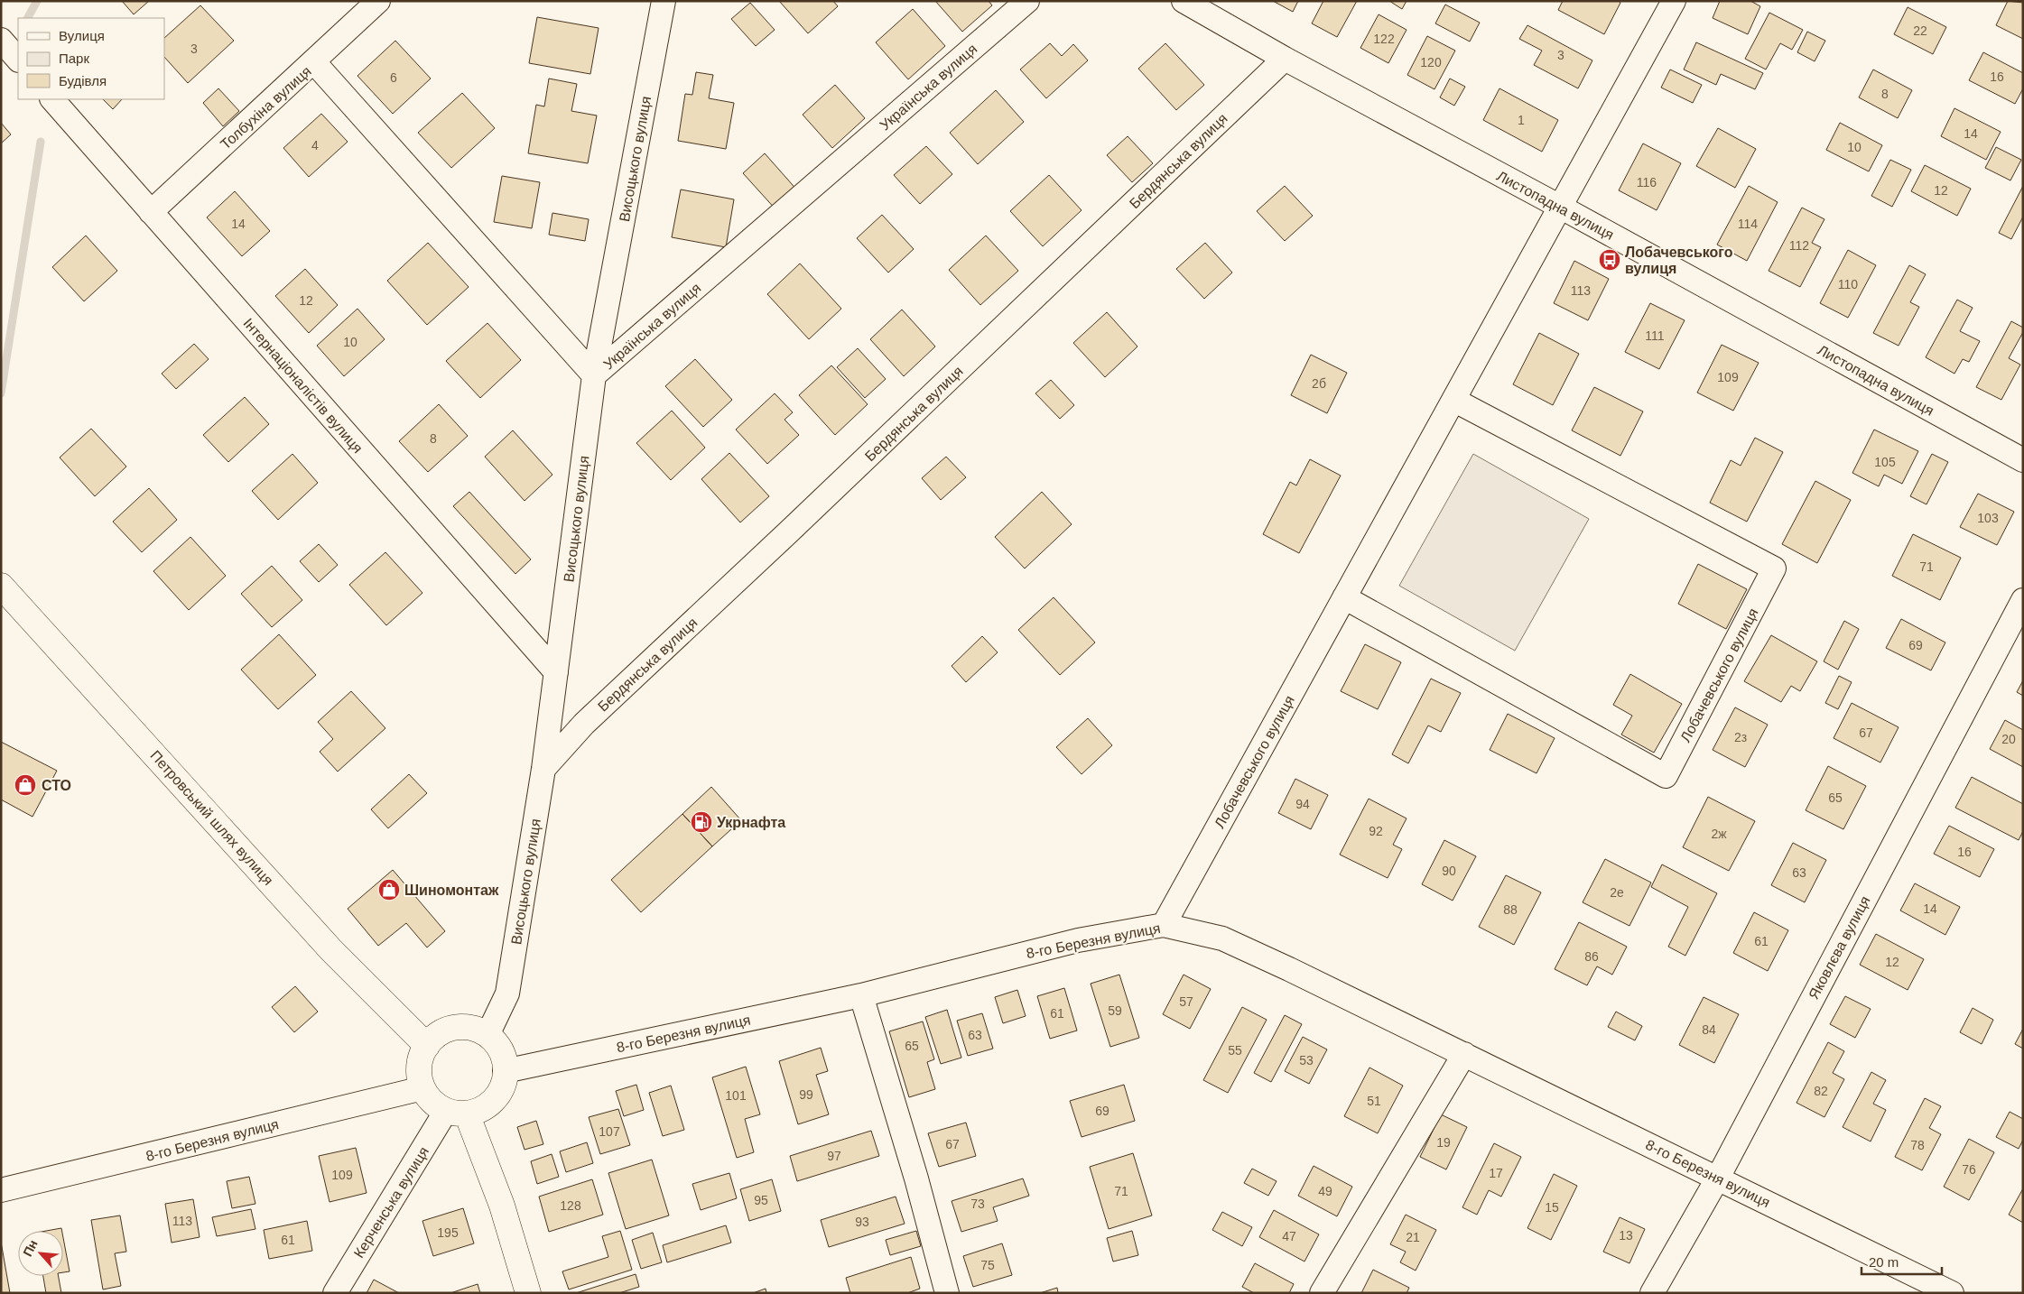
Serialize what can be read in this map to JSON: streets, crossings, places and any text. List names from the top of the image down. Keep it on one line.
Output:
{"streets":{"street":["Українська вулиця","Толбухіна вулиця","Висоцького вулиця","Бердянська вулиця","Листопадна вулиця","Інтернаціоналістів вулиця","Лобачевського вулиця","Петровський шлях вулиця","8-го Березня вулиця","Яковлєва вулиця","Керченська вулиця"]},"crossings":[["Українська вулиця","Толбухіна вулиця"],["Українська вулиця","Висоцького вулиця"],["Толбухіна вулиця","Інтернаціоналістів вулиця"],["Висоцького вулиця","Бердянська вулиця"],["Висоцького вулиця","Інтернаціоналістів вулиця"],["Висоцького вулиця","Петровський шлях вулиця"],["Висоцького вулиця","8-го Березня вулиця"],["Висоцького вулиця","Керченська вулиця"],["Бердянська вулиця","Листопадна вулиця"],["Листопадна вулиця","Лобачевського вулиця"],["Лобачевського вулиця","8-го Березня вулиця"],["Петровський шлях вулиця","8-го Березня вулиця"],["Петровський шлях вулиця","Керченська вулиця"],["8-го Березня вулиця","Яковлєва вулиця"],["8-го Березня вулиця","Керченська вулиця"]],"places":{"bus stop":["Лобачевського вулиця"],"shop":["СТО","Шиномонтаж"],"fuel station":["Укрнафта"]},"house_numbers":["22","122","3","3","120","16","6","8","1","14","4","10","116","12","14","114","112","110","113","12","111","10","109","2б","8","105","103","71","69","67","2з","20","65","94","92","2ж","16","90","63","2е","14","88","61","86","12","57","59","61","84","63","65","55","53","82","99","101","51","69","107","19","67","78","97","76","17","109","71","49","95","73","128","15","113","93","195","13","47","21","61","75"],"legend":["Вулиця","Парк","Будівля"],"scale_bar":"20 m","north":"top left"}
